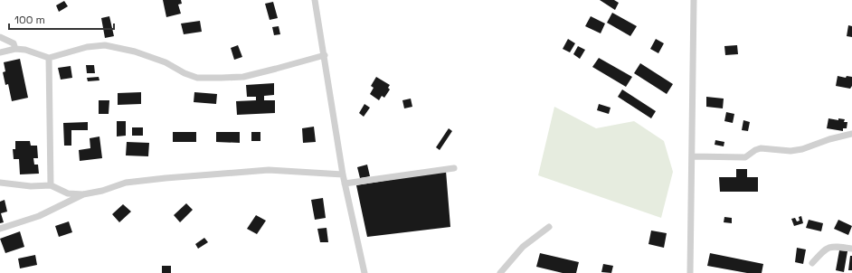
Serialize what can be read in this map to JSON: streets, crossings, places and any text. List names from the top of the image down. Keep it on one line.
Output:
{"scale_bar":"100 m"}
